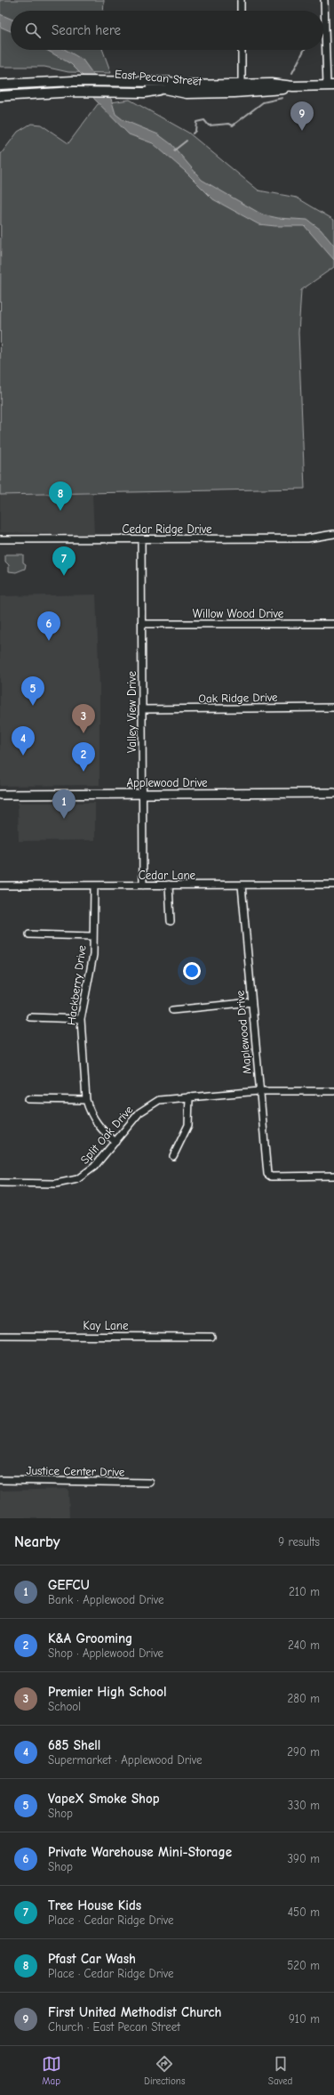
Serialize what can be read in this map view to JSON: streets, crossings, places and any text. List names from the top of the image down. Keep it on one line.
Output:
{"streets":{"main road":["East Pecan Street"],"street":["Cedar Ridge Drive","Willow Wood Drive","Oak Ridge Drive","Valley View Drive","Applewood Drive","Cedar Lane","Hackberry Drive","Maplewood Drive","Split Oak Drive","Kay Lane","Justice Center Drive"]},"crossings":[["Cedar Ridge Drive","Valley View Drive"],["Willow Wood Drive","Valley View Drive"],["Oak Ridge Drive","Valley View Drive"],["Valley View Drive","Applewood Drive"],["Valley View Drive","Cedar Lane"],["Cedar Lane","Hackberry Drive"],["Cedar Lane","Maplewood Drive"],["Hackberry Drive","Split Oak Drive"],["Maplewood Drive","Split Oak Drive"]],"page":{"search":"Search here","pins":["9","8","7","6","5","3","4","2","1"],"heading":["Nearby","9 results"],"list":[{"mark":"1","name":"GEFCU","note":"Bank · Applewood Drive","value":"210 m"},{"mark":"2","name":"K&A Grooming","note":"Shop · Applewood Drive","value":"240 m"},{"mark":"3","name":"Premier High School","note":"School","value":"280 m"},{"mark":"4","name":"685 Shell","note":"Supermarket · Applewood Drive","value":"290 m"},{"mark":"5","name":"VapeX Smoke Shop","note":"Shop","value":"330 m"},{"mark":"6","name":"Private Warehouse Mini-Storage","note":"Shop","value":"390 m"},{"mark":"7","name":"Tree House Kids","note":"Place · Cedar Ridge Drive","value":"450 m"},{"mark":"8","name":"Pfast Car Wash","note":"Place · Cedar Ridge Drive","value":"520 m"},{"mark":"9","name":"First United Methodist Church","note":"Church · East Pecan Street","value":"910 m"}],"nav":["Map","Directions","Saved"]}}
